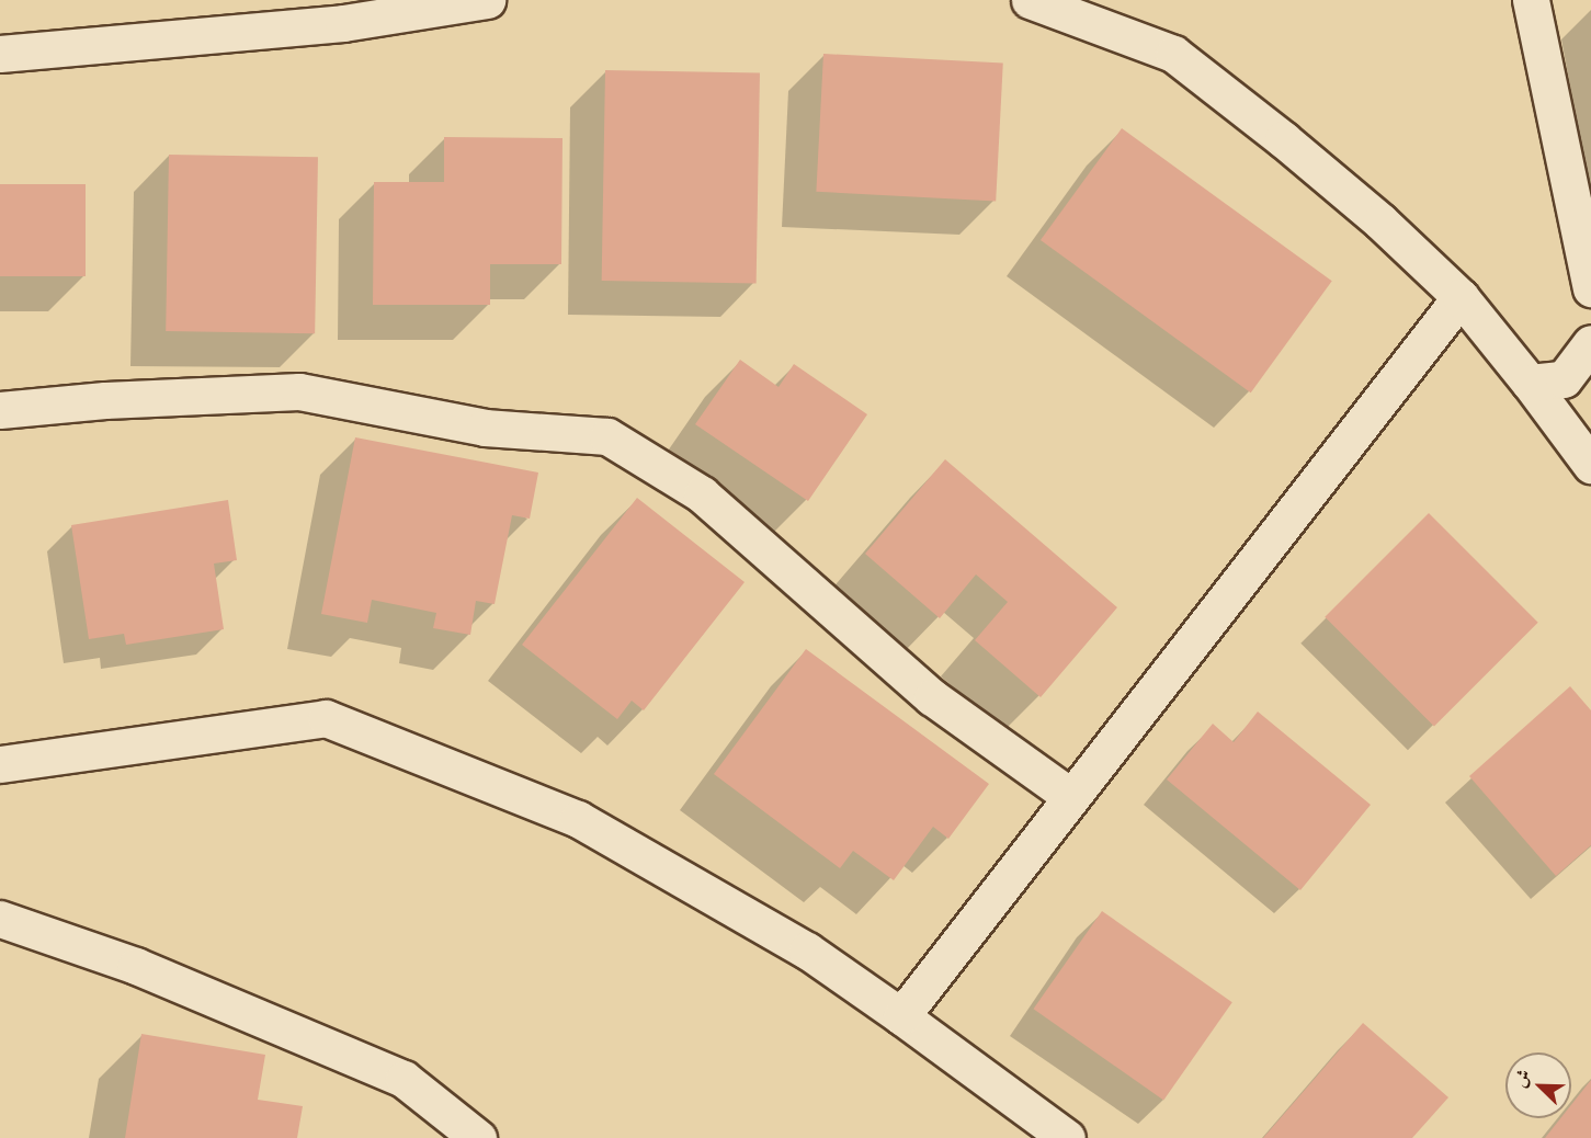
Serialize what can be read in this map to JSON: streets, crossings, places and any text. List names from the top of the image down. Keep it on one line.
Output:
{"north":"top left"}
